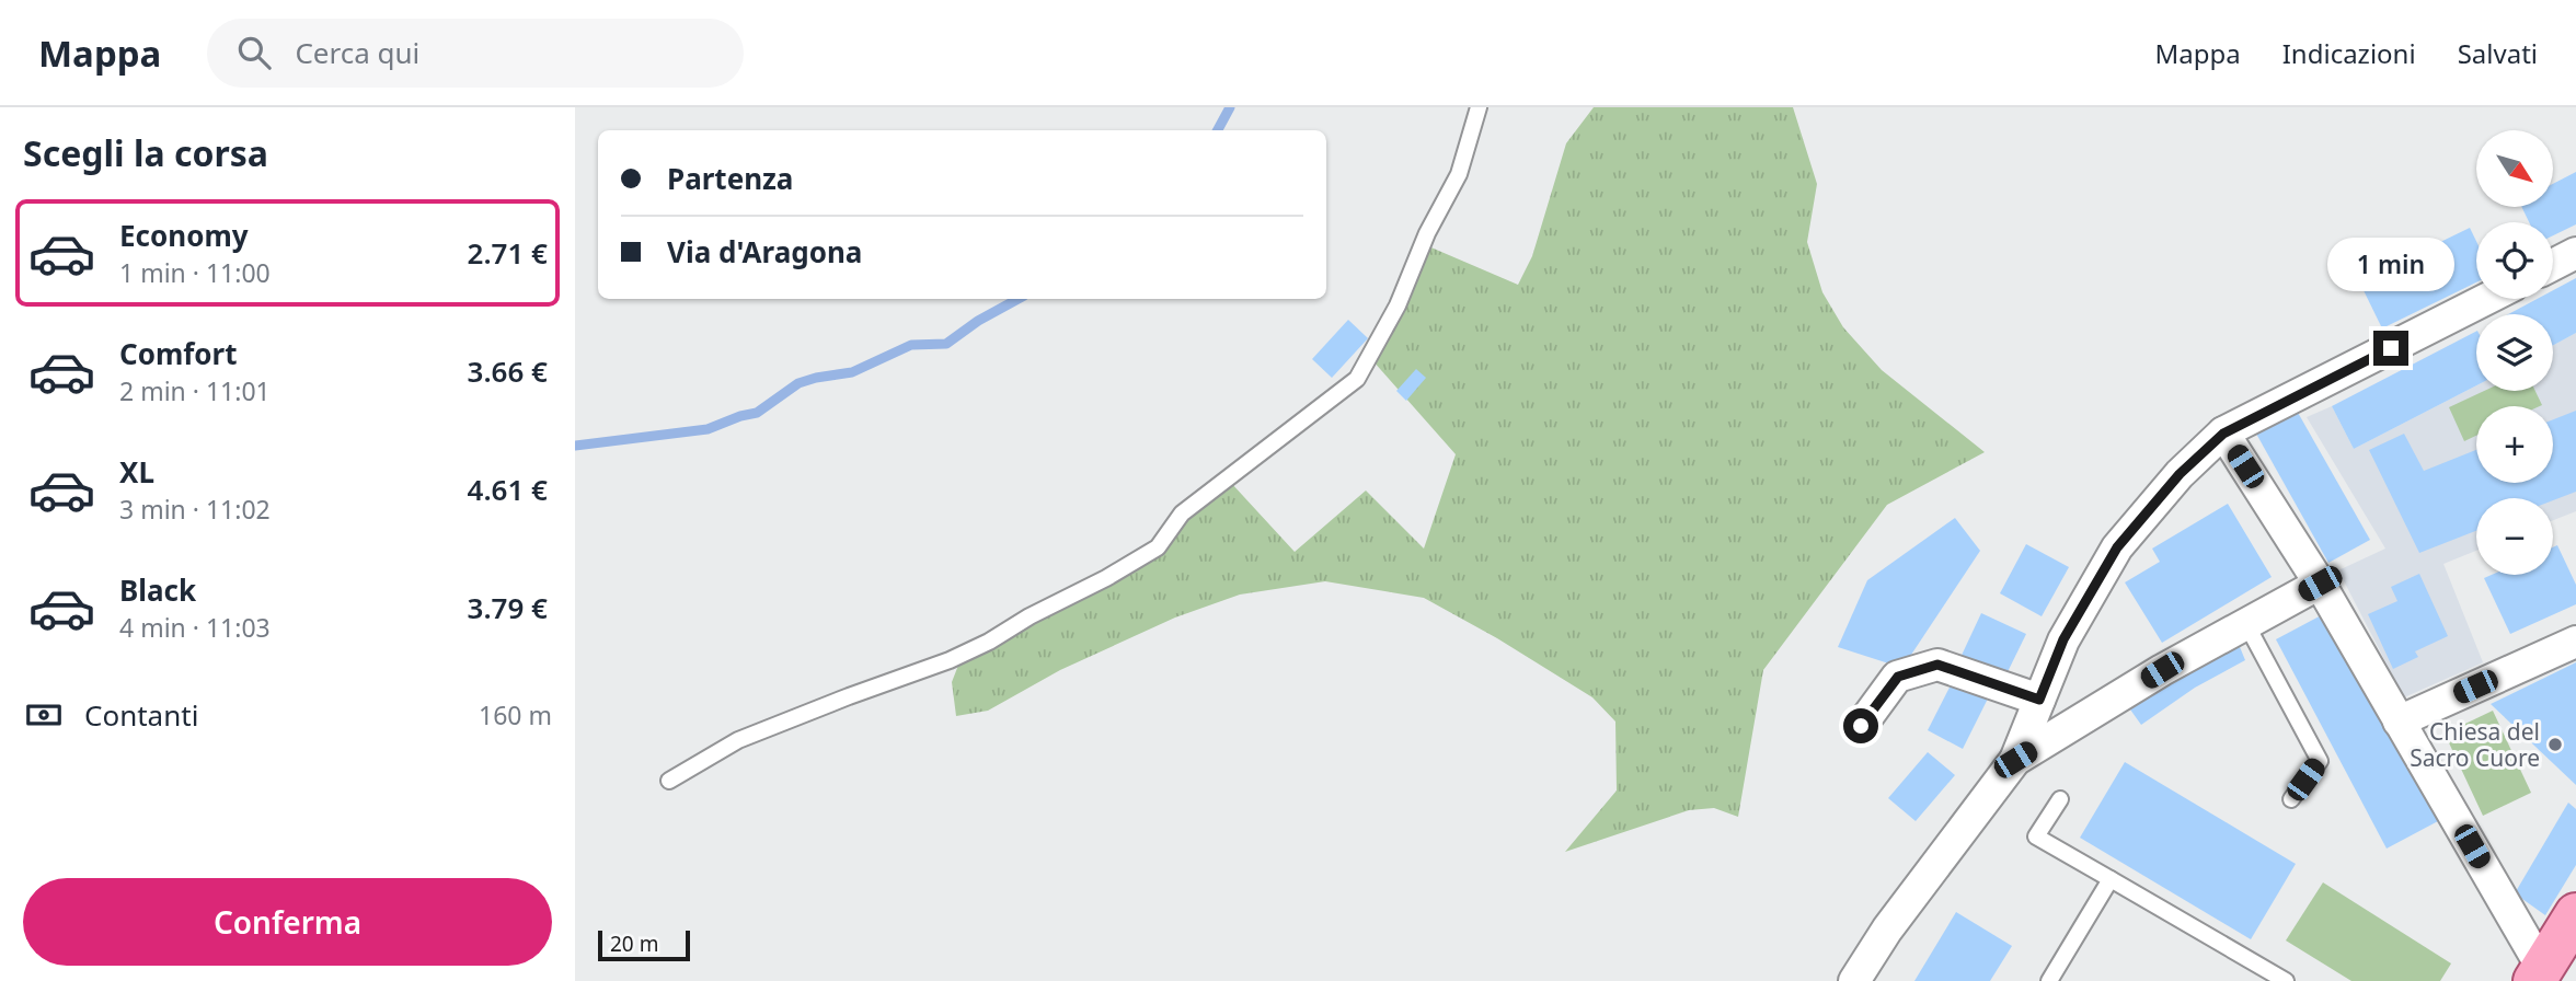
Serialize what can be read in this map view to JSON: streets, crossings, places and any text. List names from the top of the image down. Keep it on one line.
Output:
{"places":["Chiesa del Sacro Cuore"],"scale_bar":"20 m","north":"bottom right","page":{"header":"Mappa","search":"Cerca qui","nav":["Mappa","Indicazioni","Salvati"],"heading":"Scegli la corsa","map_buttons":["+","−"],"banner":["Partenza","Via d'Aragona"],"list":[{"name":"Economy","note":"1 min · 11:00","value":"2.71 €"},{"name":"Comfort","note":"2 min · 11:01","value":"3.66 €"},{"name":"XL","note":"3 min · 11:02","value":"4.61 €"},{"name":"Black","note":"4 min · 11:03","value":"3.79 €"}],"bubble":"1 min","pay":["Contanti","160 m"],"buttons":"Conferma","scale":"20 m"}}
